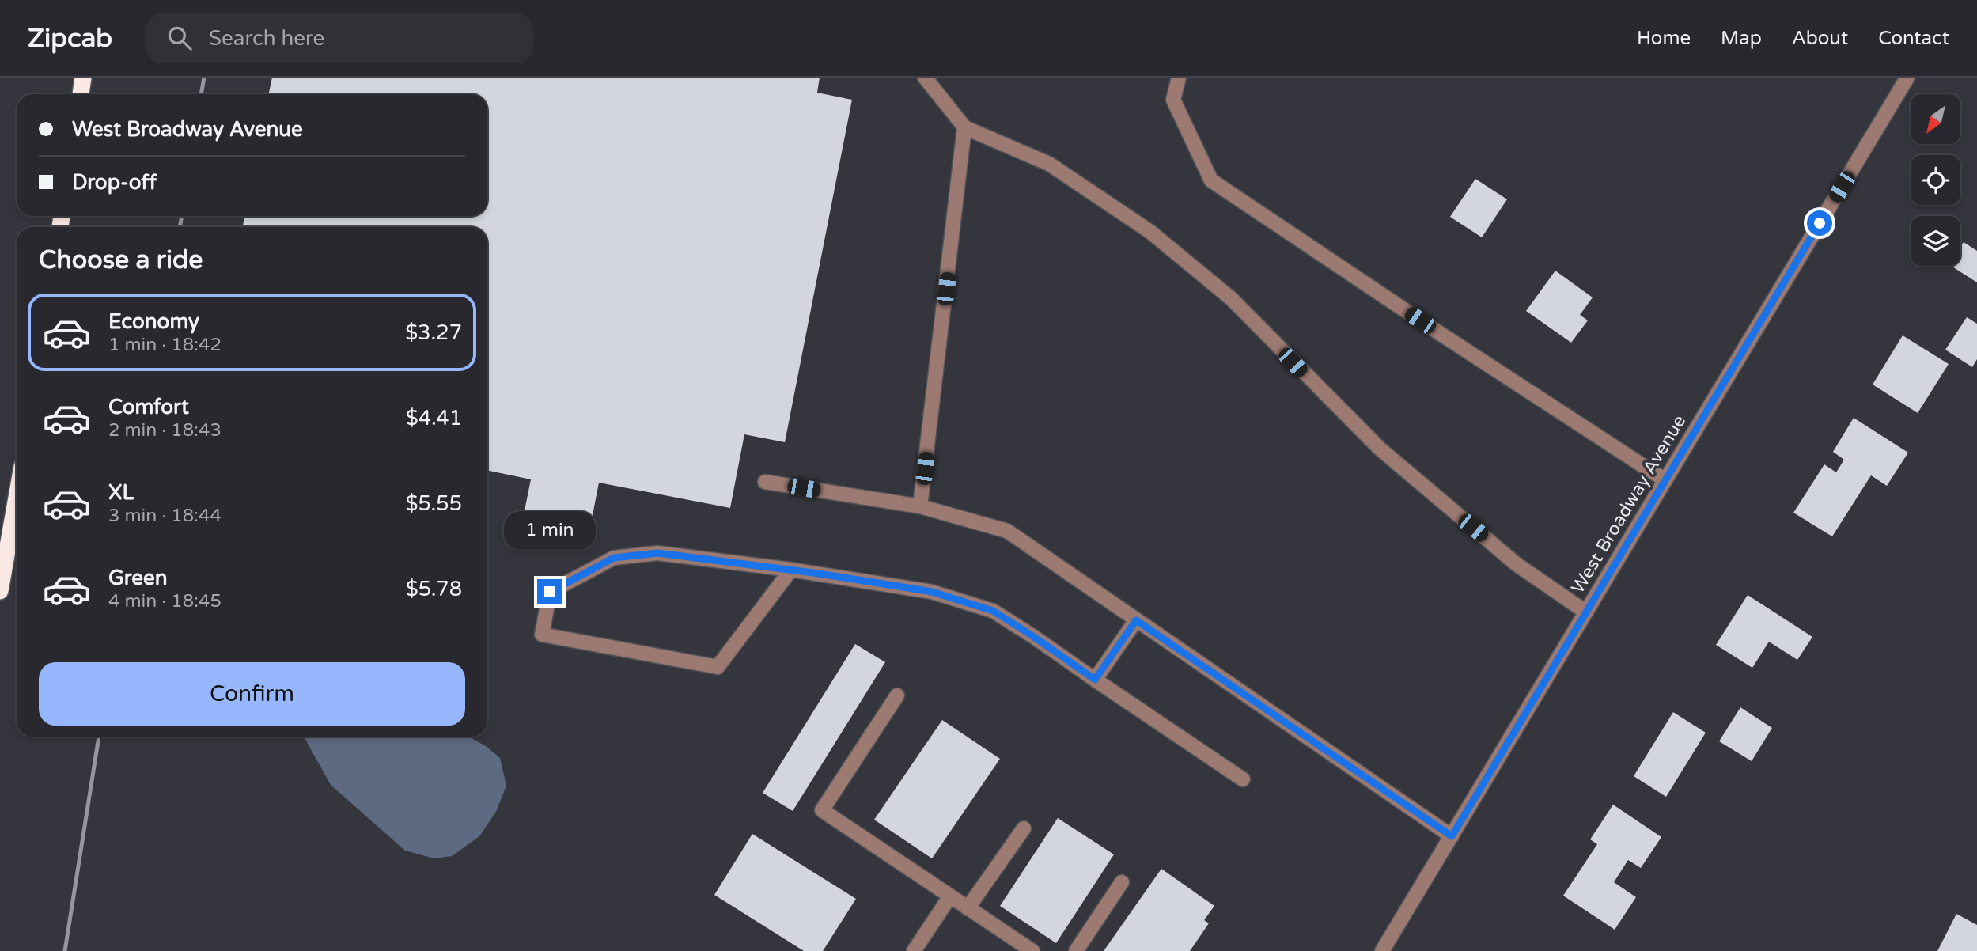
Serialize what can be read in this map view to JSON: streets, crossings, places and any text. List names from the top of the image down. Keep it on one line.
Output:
{"streets":{"street":["West Broadway Avenue"]},"north":"bottom left","page":{"header":"Zipcab","search":"Search here","nav":["Home","Map","About","Contact"],"banner":["West Broadway Avenue","Drop-off"],"heading":"Choose a ride","list":[{"name":"Economy","note":"1 min · 18:42","value":"$3.27"},{"name":"Comfort","note":"2 min · 18:43","value":"$4.41"},{"name":"XL","note":"3 min · 18:44","value":"$5.55"},{"name":"Green","note":"4 min · 18:45","value":"$5.78"}],"bubble":"1 min","buttons":"Confirm"}}
